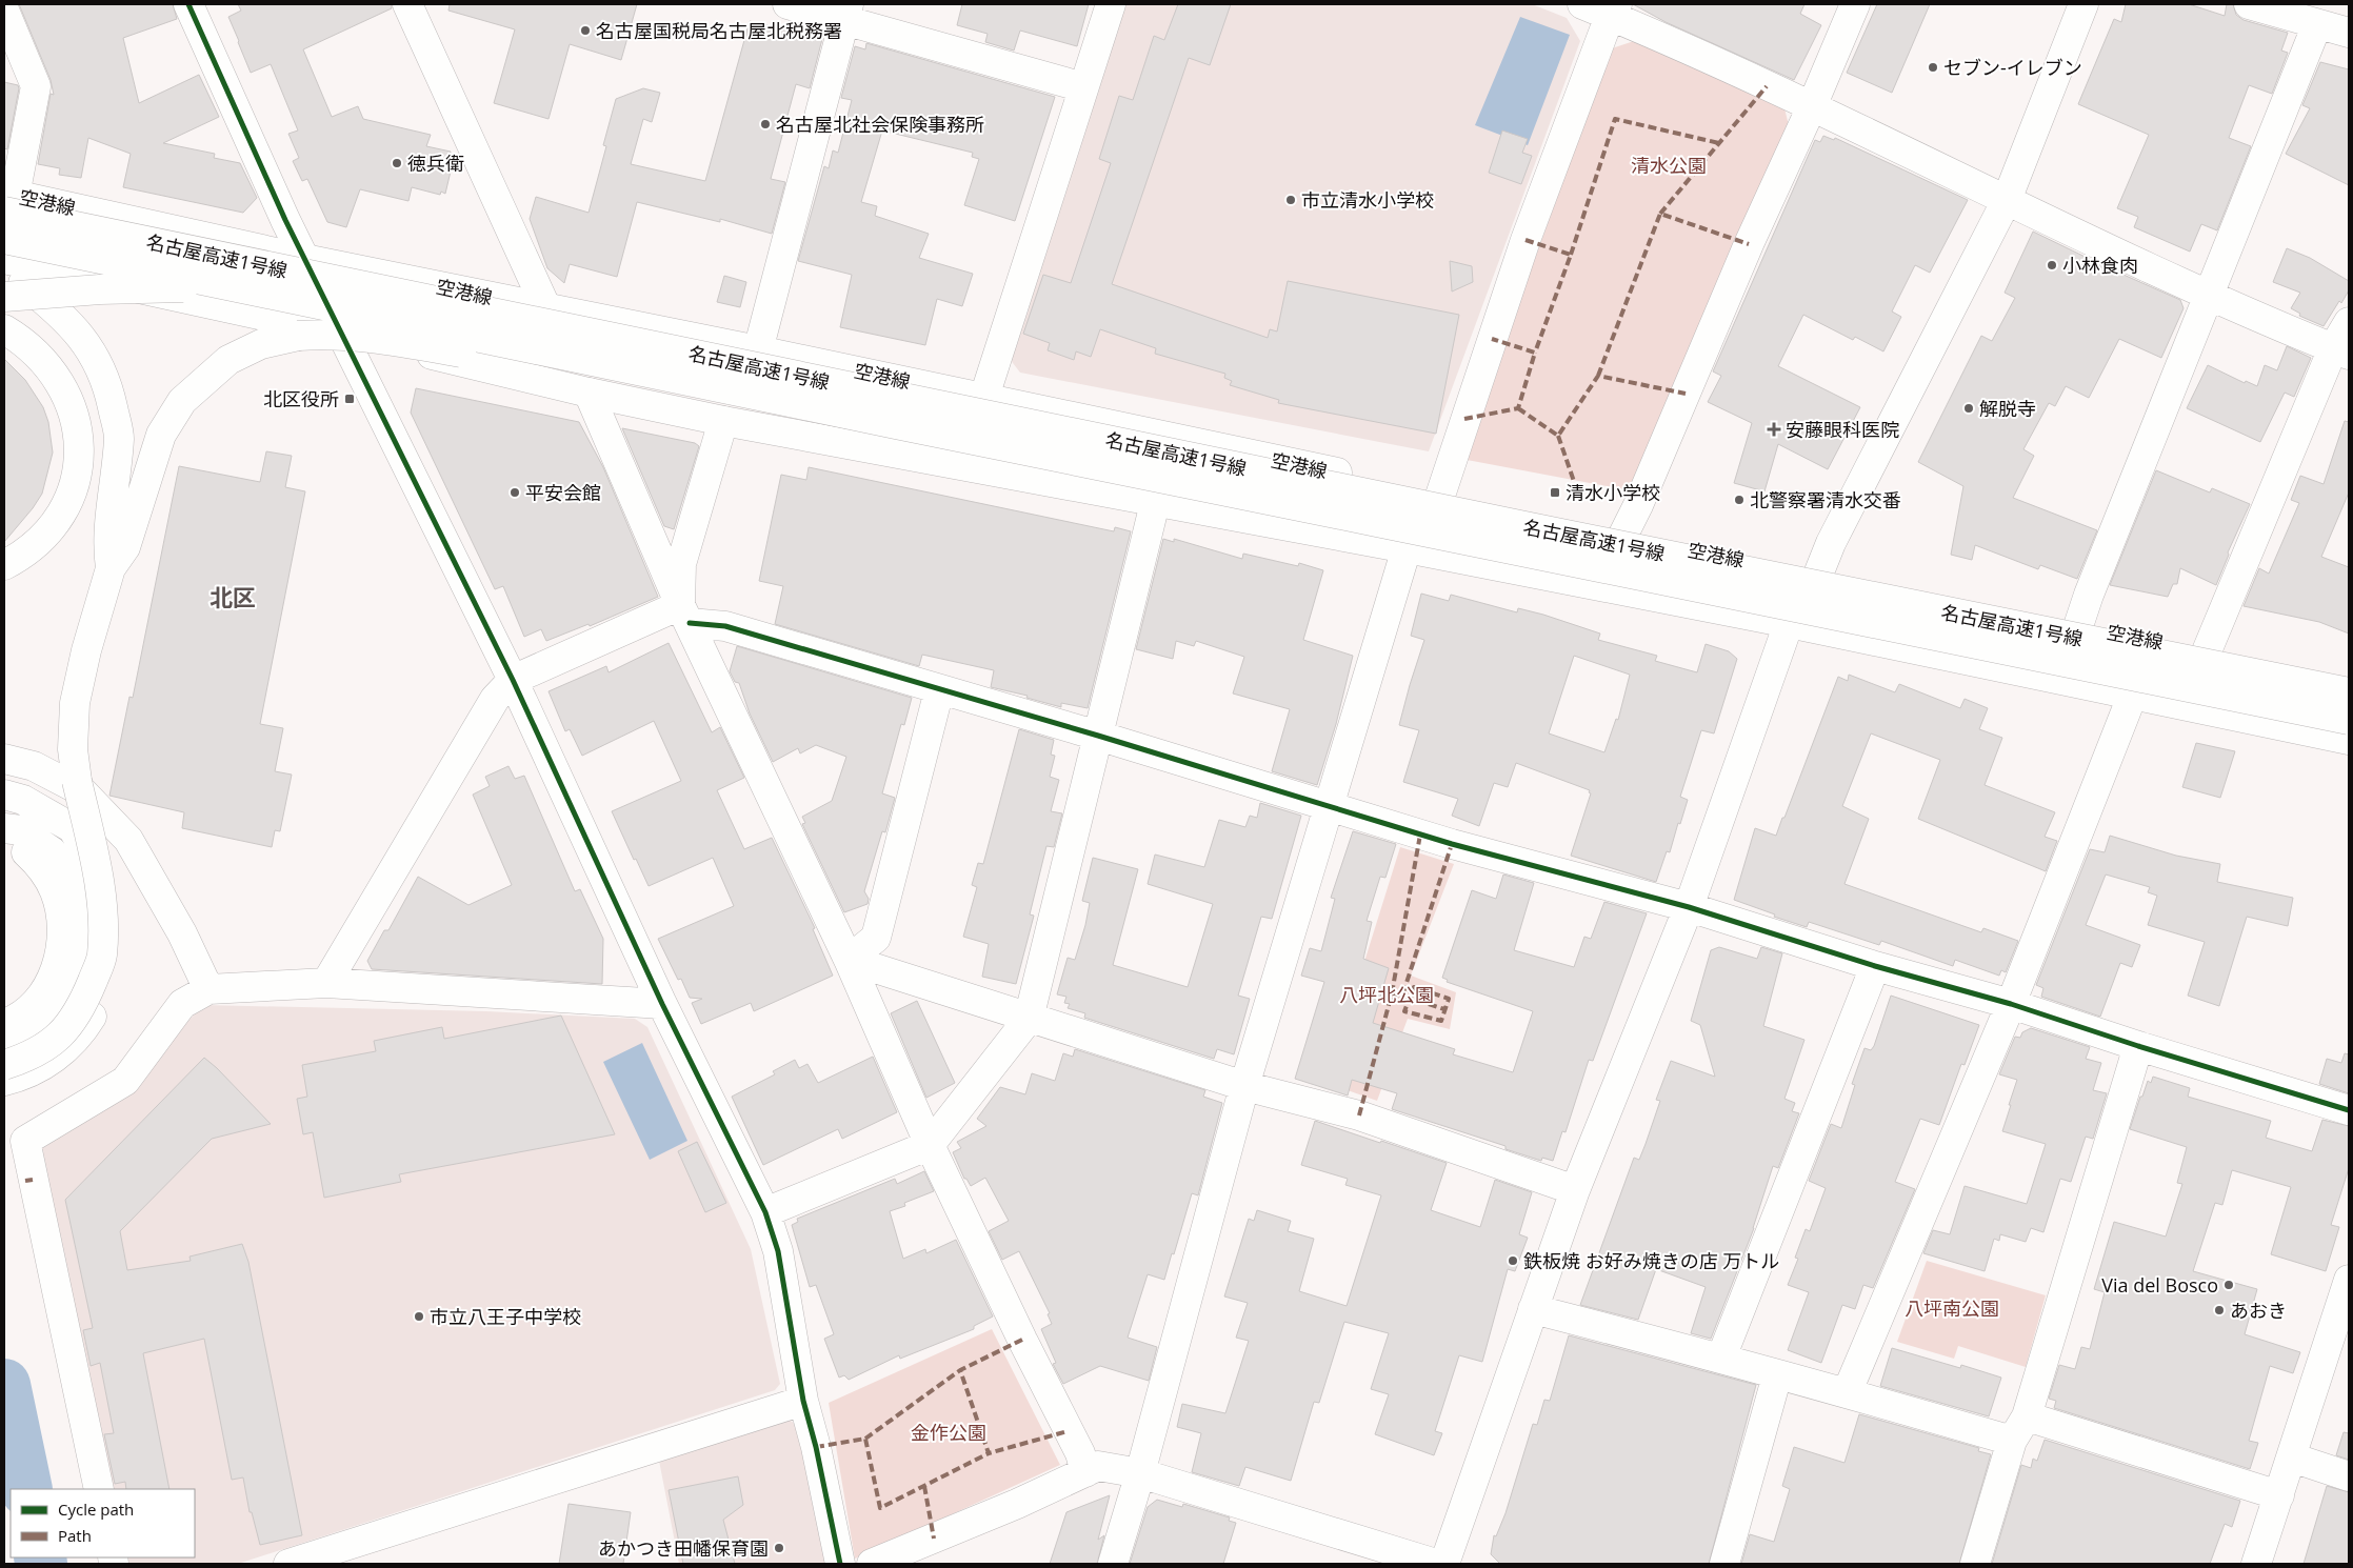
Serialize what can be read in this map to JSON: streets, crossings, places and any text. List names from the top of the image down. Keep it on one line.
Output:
{"streets":{"main road":["空港線","名古屋高速1号線"]},"crossings":[["空港線","名古屋高速1号線"]],"districts":["北区"],"parks":["清水公園","八坪北公園","八坪南公園","金作公園"],"places":{"other":["名古屋国税局名古屋北税務署","セブン-イレブン","名古屋北社会保険事務所","徳兵衛","市立清水小学校","小林食肉","解脱寺","平安会館","北警察署清水交番","鉄板焼 お好み焼きの店 万トル","Via del Bosco","あおき","市立八王子中学校","あかつき田幡保育園"],"transit":["北区役所","清水小学校"],"health":["安藤眼科医院"]},"legend":["Cycle path","Path"]}
